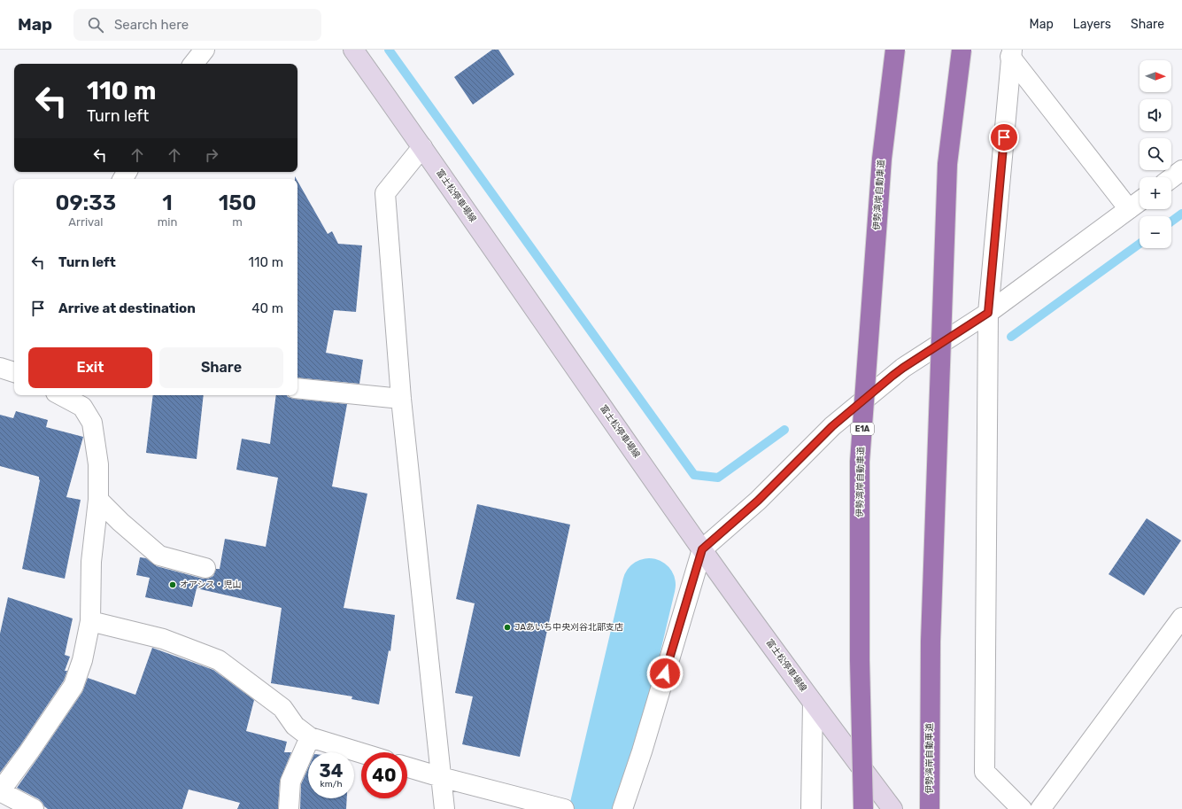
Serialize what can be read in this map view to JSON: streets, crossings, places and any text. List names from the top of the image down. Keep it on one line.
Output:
{"streets":{"highway":["伊勢湾岸自動車道","E1A"],"main road":["富士松停車場線"]},"places":["オアシス・児山","JAあいち中央刈谷北部支店"],"north":"right","page":{"header":"Map","search":"Search here","nav":["Map","Layers","Share"],"map_buttons":["+","−"],"turn":["110 m","Turn left"],"eta":["09:33","Arrival","1","min","150","m"],"list":[{"name":"Turn left","value":"110 m"},{"name":"Arrive at destination","value":"40 m"}],"buttons":["Exit","Share"],"speed":"34 km/h","limit":"40"}}
